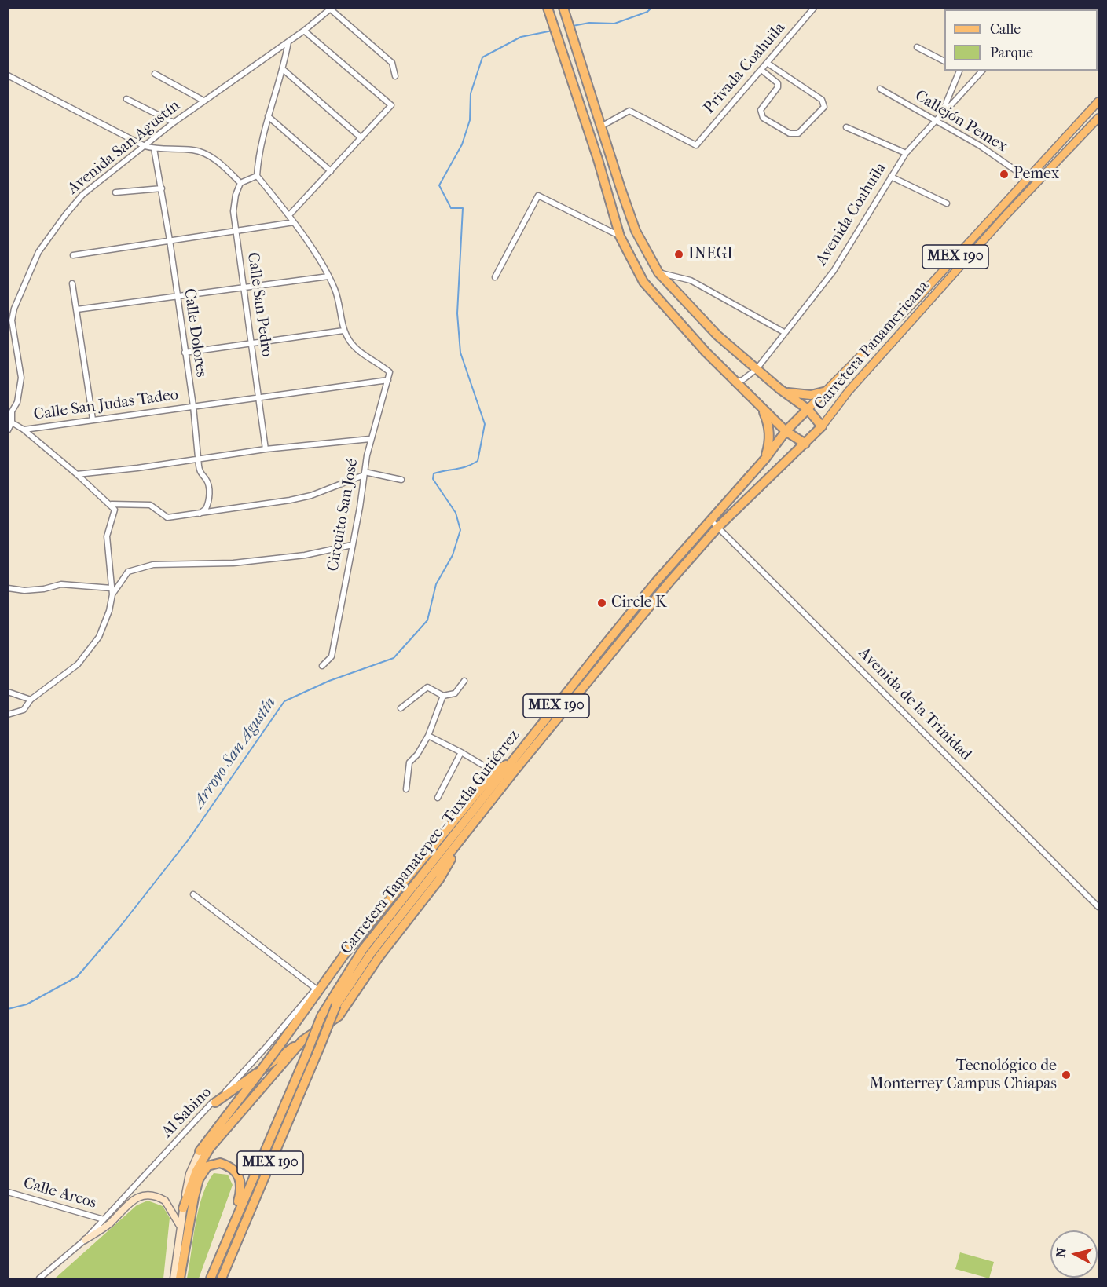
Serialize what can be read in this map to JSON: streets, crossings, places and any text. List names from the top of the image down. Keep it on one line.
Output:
{"streets":{"highway":["MEX 190","Carretera Tapanatepec - Tuxtla Gutiérrez"],"main road":["Carretera Panamericana"],"street":["Privada Coahuila","Callejón Pemex","Avenida San Agustín","Avenida Coahuila","Calle San Pedro","Calle Dolores","Calle San Judas Tadeo","Circuito San José","Avenida de la Trinidad","Al Sabino","Calle Arcos"]},"crossings":[["Callejón Pemex","Avenida Coahuila"],["Callejón Pemex","Carretera Panamericana"],["MEX 190","Carretera Tapanatepec - Tuxtla Gutiérrez"],["MEX 190","Al Sabino"],["Calle San Pedro","Calle San Judas Tadeo"],["Calle Dolores","Calle San Judas Tadeo"],["Carretera Panamericana","Carretera Tapanatepec - Tuxtla Gutiérrez"],["Calle San Judas Tadeo","Circuito San José"],["Avenida de la Trinidad","Carretera Tapanatepec - Tuxtla Gutiérrez"],["Al Sabino","Calle Arcos"]],"water":["Arroyo San Agustín"],"places":["Pemex","INEGI","Circle K","Tecnológico de Monterrey Campus Chiapas"],"legend":["Calle","Parque"],"north":"left"}
